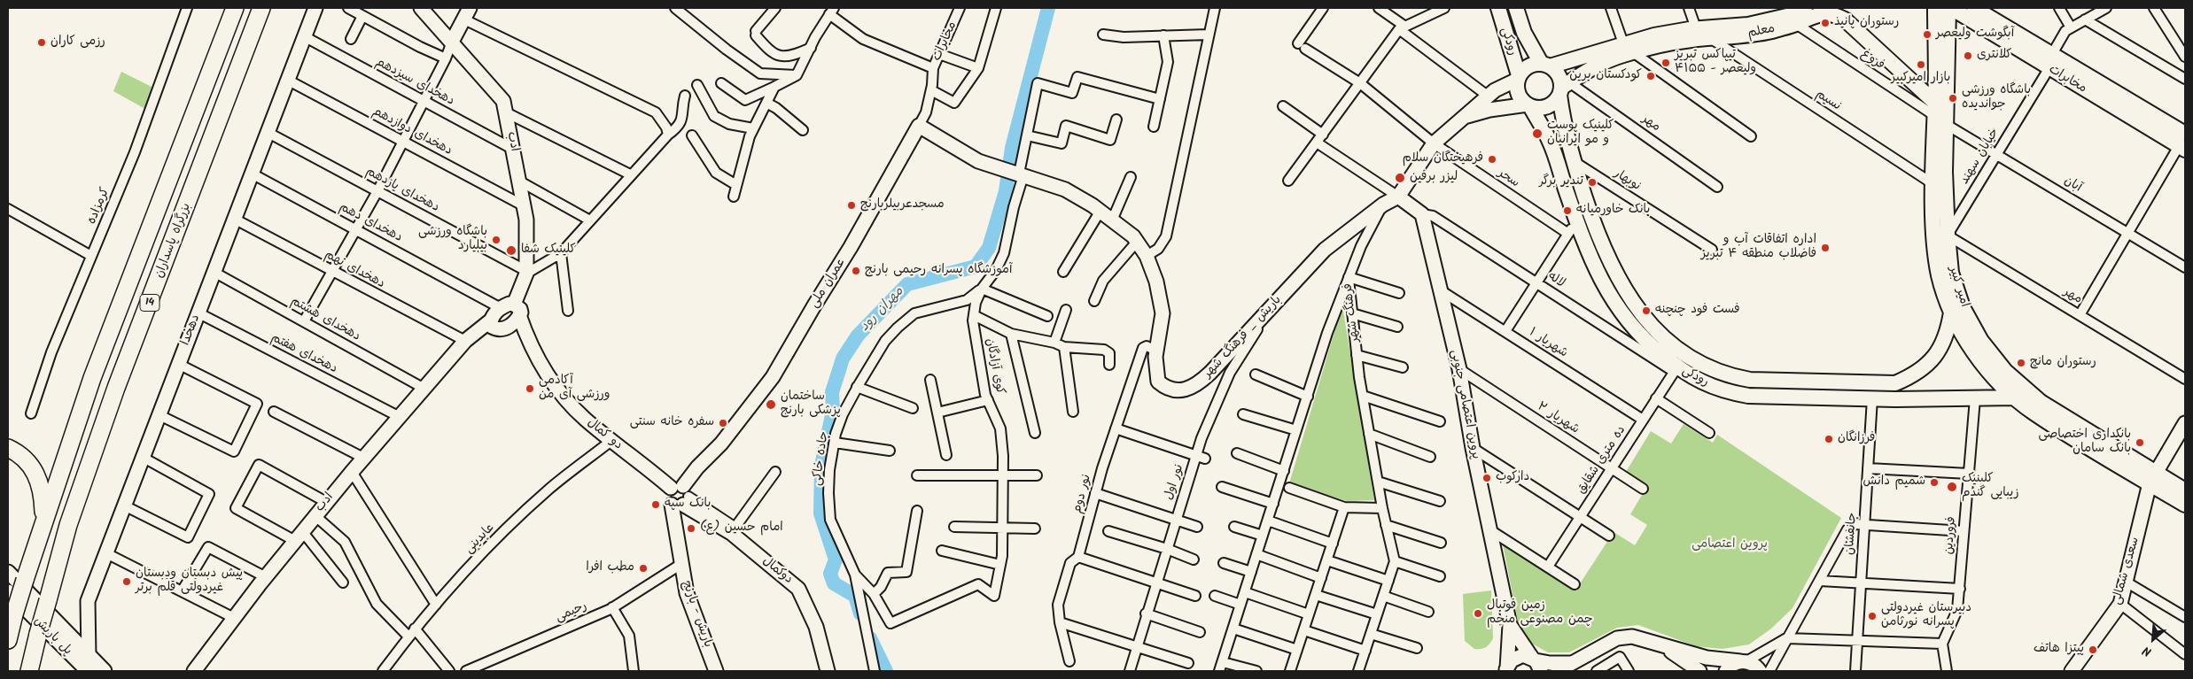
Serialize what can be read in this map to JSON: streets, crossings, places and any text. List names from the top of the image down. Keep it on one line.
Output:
{"streets":{"highway":["بزرگراه پاسداران","14"],"main road":["معلم","مخابرات","رودکی","ادب","عمران ملی","امیر کبیر","دهخدا","باریش _ فرهنگ شهر","رودکى","پروین اعتصامی جنوبی","دو کمال","دوکمال","سعدى شمالى","باریش - بارنج","پل باریش"],"street":["فروغ","دهخدای سیزدهم","نسیم","مهر","دهخدای دوازدهم","خیابان سهند","سحر","نوبهار","آبان","دهخدای یازدهم","کرمزاده","دهخدای دهم","دهخدای نهم","لاله","فرهنگ شهر","دهخدای هشتم","شهریار ۱","دهخدای هفتم","کوی آزادگان","شهریار ۲","جاده خاکی","ده متری شقایق","نور اول","نور دوم","جانفشان","فروردین","عابدینی","رحیمی"]},"crossings":[["معلم","رودکی"],["معلم","فروغ"],["معلم","نسیم"],["معلم","مهر"],["معلم","امیر کبیر"],["معلم","رودکى"],["مخابرات","خیابان سهند"],["مخابرات","عمران ملی"],["مخابرات","امیر کبیر"],["مخابرات","باریش _ فرهنگ شهر"],["رودکی","مهر"],["رودکی","رودکى"],["فروغ","امیر کبیر"],["دهخدای سیزدهم","ادب"],["دهخدای سیزدهم","دهخدا"],["نسیم","امیر کبیر"],["مهر","خیابان سهند"],["مهر","امیر کبیر"],["مهر","رودکى"],["دهخدای دوازدهم","ادب"],["دهخدای دوازدهم","دهخدا"],["ادب","دهخدای یازدهم"],["ادب","دهخدای نهم"],["ادب","دهخدای هشتم"],["ادب","دهخدای هفتم"],["خیابان سهند","آبان"],["خیابان سهند","امیر کبیر"],["سحر","باریش _ فرهنگ شهر"],["نوبهار","رودکى"],["آبان","امیر کبیر"],["دهخدای یازدهم","دهخدا"],["دهخدای دهم","دهخدا"],["بزرگراه پاسداران","14"],["دهخدای نهم","دهخدا"],["لاله","رودکى"],["لاله","پروین اعتصامی جنوبی"],["لاله","ده متری شقایق"],["عمران ملی","باریش _ فرهنگ شهر"],["عمران ملی","دو کمال"],["عمران ملی","دوکمال"],["عمران ملی","باریش - بارنج"],["امیر کبیر","رودکى"],["امیر کبیر","سعدى شمالى"],["دهخدای هشتم","دهخدا"],["دهخدا","دهخدای هفتم"],["باریش _ فرهنگ شهر","کوی آزادگان"],["باریش _ فرهنگ شهر","نور اول"],["باریش _ فرهنگ شهر","نور دوم"],["شهریار ۱","پروین اعتصامی جنوبی"],["شهریار ۱","ده متری شقایق"],["کوی آزادگان","جاده خاکی"],["رودکى","ده متری شقایق"],["رودکى","جانفشان"],["رودکى","فروردین"],["پروین اعتصامی جنوبی","شهریار ۲"],["شهریار ۲","ده متری شقایق"],["دو کمال","عابدینی"],["دو کمال","دوکمال"],["دو کمال","باریش - بارنج"],["دوکمال","باریش - بارنج"],["رحیمی","باریش - بارنج"]],"water":["مهران رود"],"parks":["پروین اعتصامى"],"places":["رستوران پانیذ","آبگوشت ولیعصر","رزمی کاران","کلانتری","تیپاکس تبریز ولیعصر - ۴۱۵۵","بازار امیرکبیر","کودکستان برین","باشگاه ورزشی جواندیده","کلینیک پوست و مو ایرانیان","فرهیختگان سلام","لیزر برفین","تندیر برگر","مسجدعربیلربارنج","بانک خاورمیانه","باشگاه ورزشی بیلیارد","اداره اتفاقات آب و فاضلاب منطقه ۴ تبریز","کلینیک شفا","آموزشگاه پسرانه رحیمی بارنج","فست فود چنچنه","رستوران مانچ","آکادمی ورزشی آی من","ساختمان پزشکی بارنج","سفره خانه سنتی","فرزانگان","بانکداری اختصاصی بانک سامان","دارکوب","شمیم دانش","کلینیک زیبایی گندم","بانک سپه","امام حسین (ع)","مطب افرا","پیش دبستان ودبستان غیردولتی قلم برتر","زمین فوتبال چمن مصنوعی منجم","دبیرستان غیردولتی پسرانه نورثامن","پیتزا هاتف"],"north":"bottom left"}
